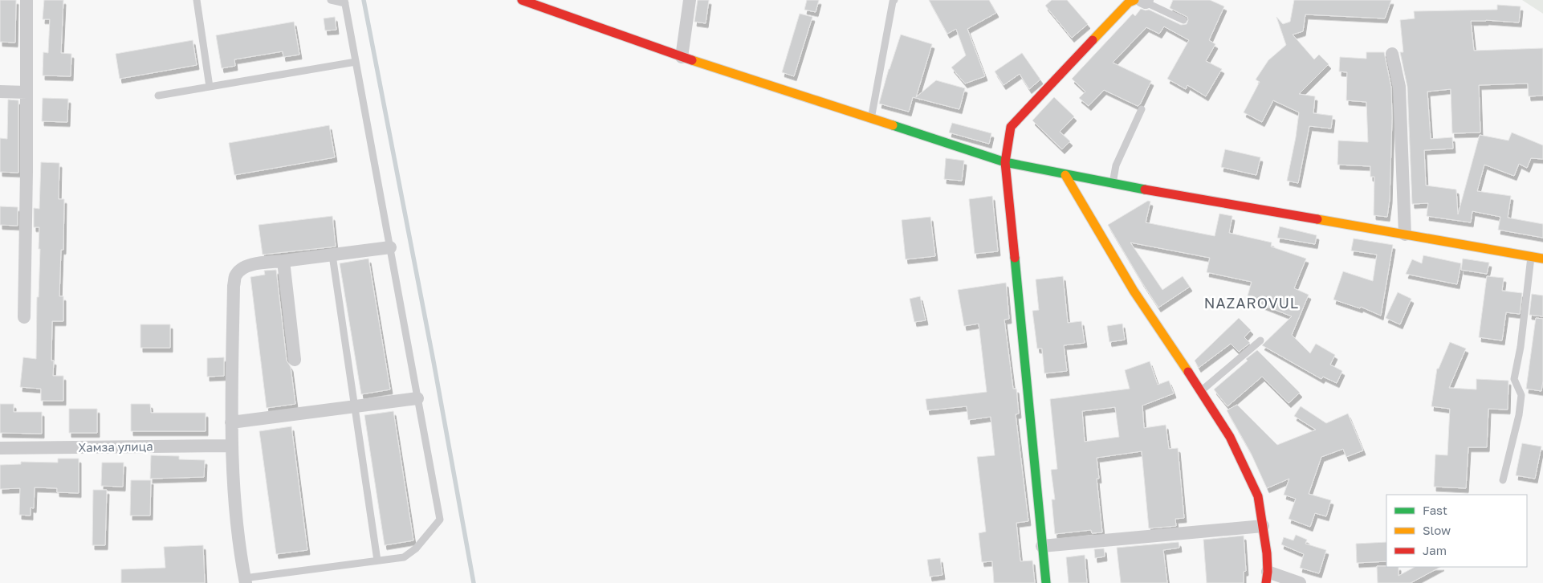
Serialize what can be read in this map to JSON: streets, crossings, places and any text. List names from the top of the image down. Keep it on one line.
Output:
{"streets":{"street":["Хамза улица"]},"districts":["NAZAROVUL"],"legend":["Fast","Slow","Jam"]}
